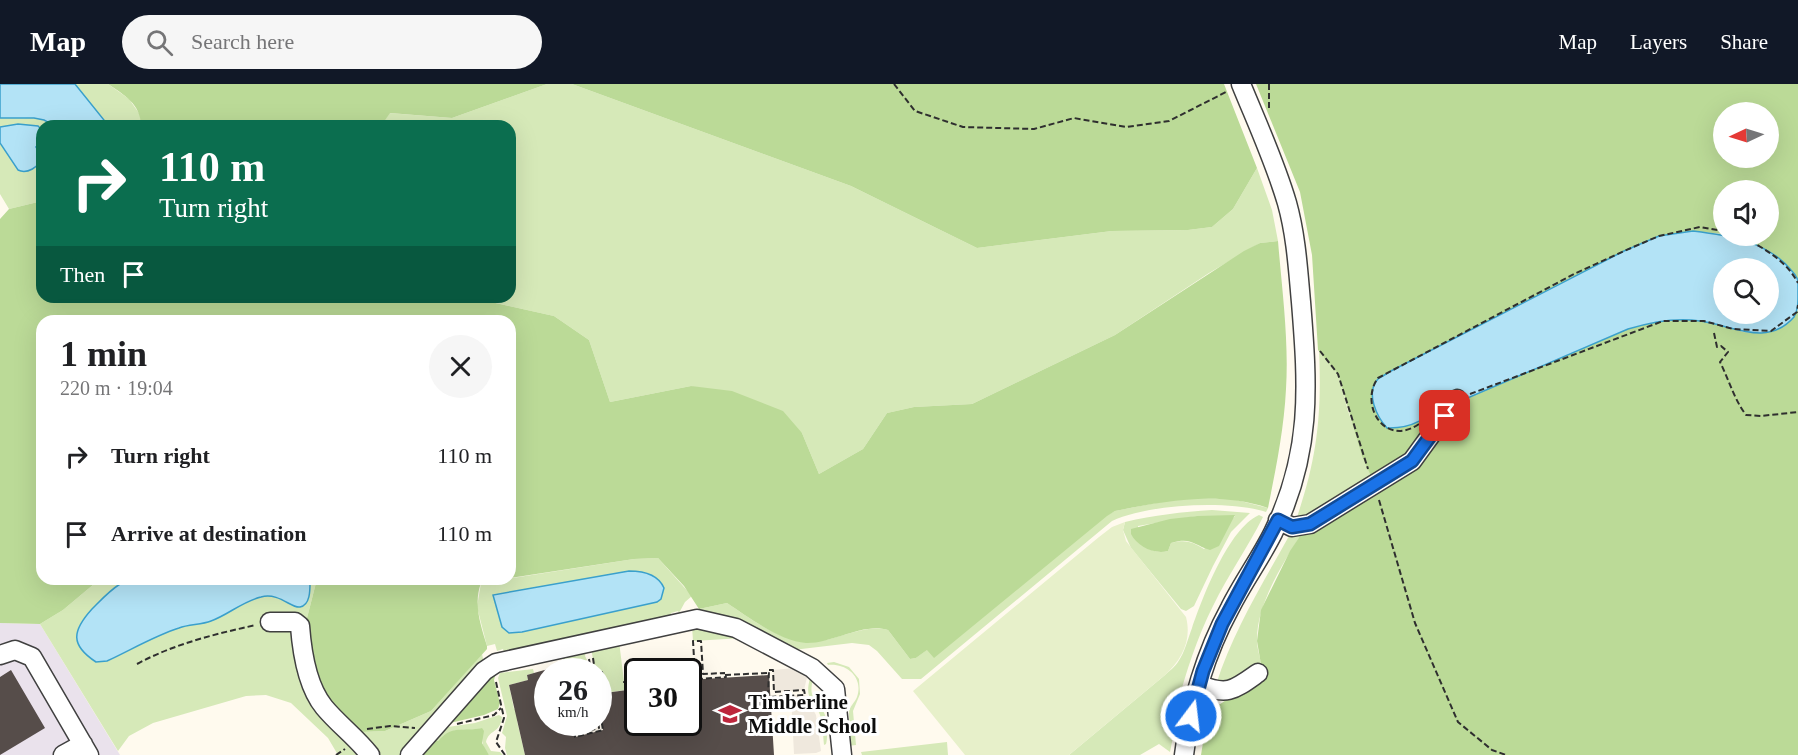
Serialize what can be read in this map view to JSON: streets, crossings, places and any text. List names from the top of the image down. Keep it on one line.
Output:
{"places":{"school or university":["Timberline Middle School"]},"north":"left","page":{"header":"Map","search":"Search here","nav":["Map","Layers","Share"],"turn":["110 m","Turn right"],"then":"Then","heading":["1 min","220 m · 19:04"],"list":[{"name":"Turn right","value":"110 m"},{"name":"Arrive at destination","value":"110 m"}],"speed":"26 km/h","limit":"30"}}
